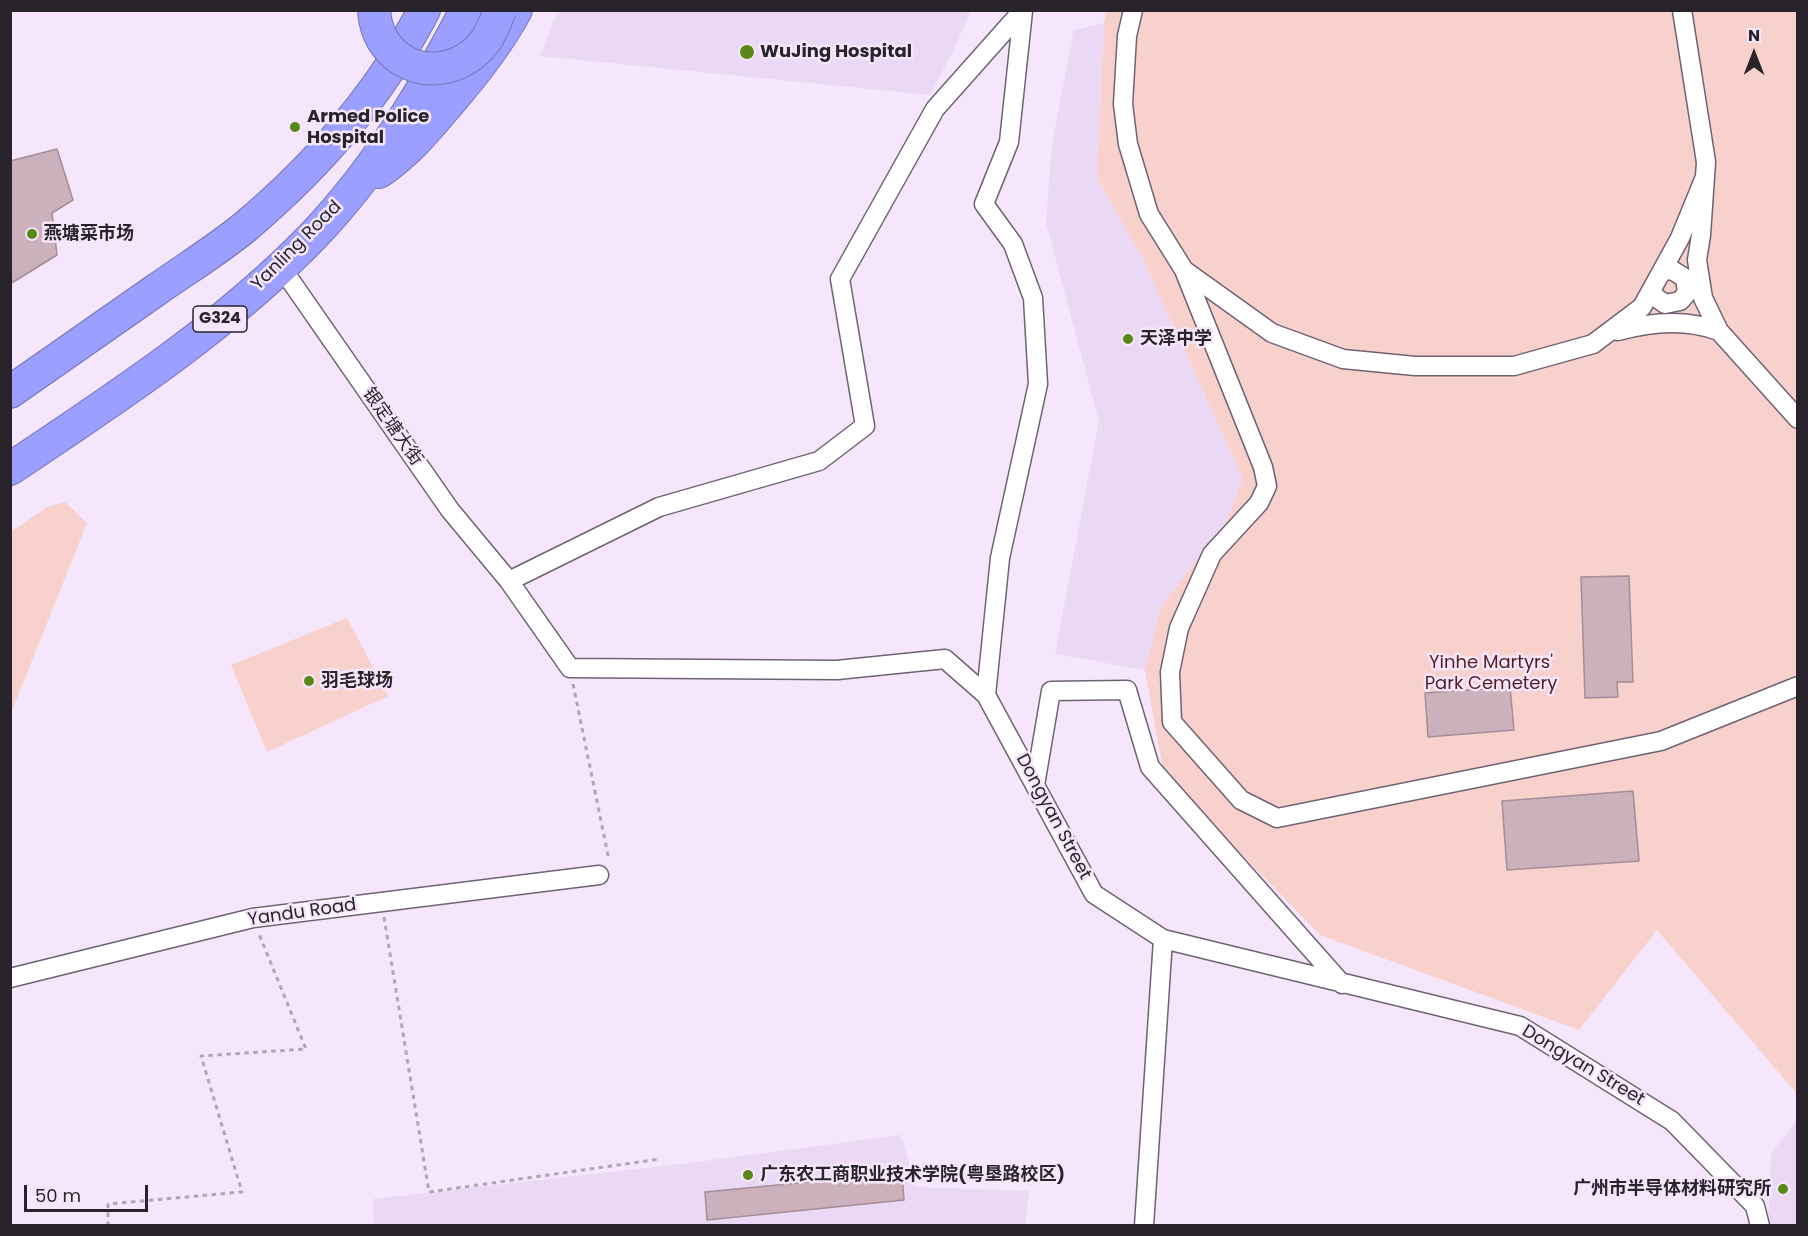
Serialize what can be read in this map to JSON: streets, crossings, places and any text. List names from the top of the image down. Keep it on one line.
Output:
{"streets":{"highway":["Yanling Road","G324"],"street":["银定塘大街","Dongyan Street","Yandu Road"]},"crossings":[["Yanling Road","银定塘大街"]],"parks":["Yinhe Martyrs' Park Cemetery"],"places":["WuJing Hospital","Armed Police Hospital","燕塘菜市场","天泽中学","羽毛球场","广东农工商职业技术学院(粤垦路校区)","广州市半导体材料研究所"],"scale_bar":"50 m","north":"top"}
